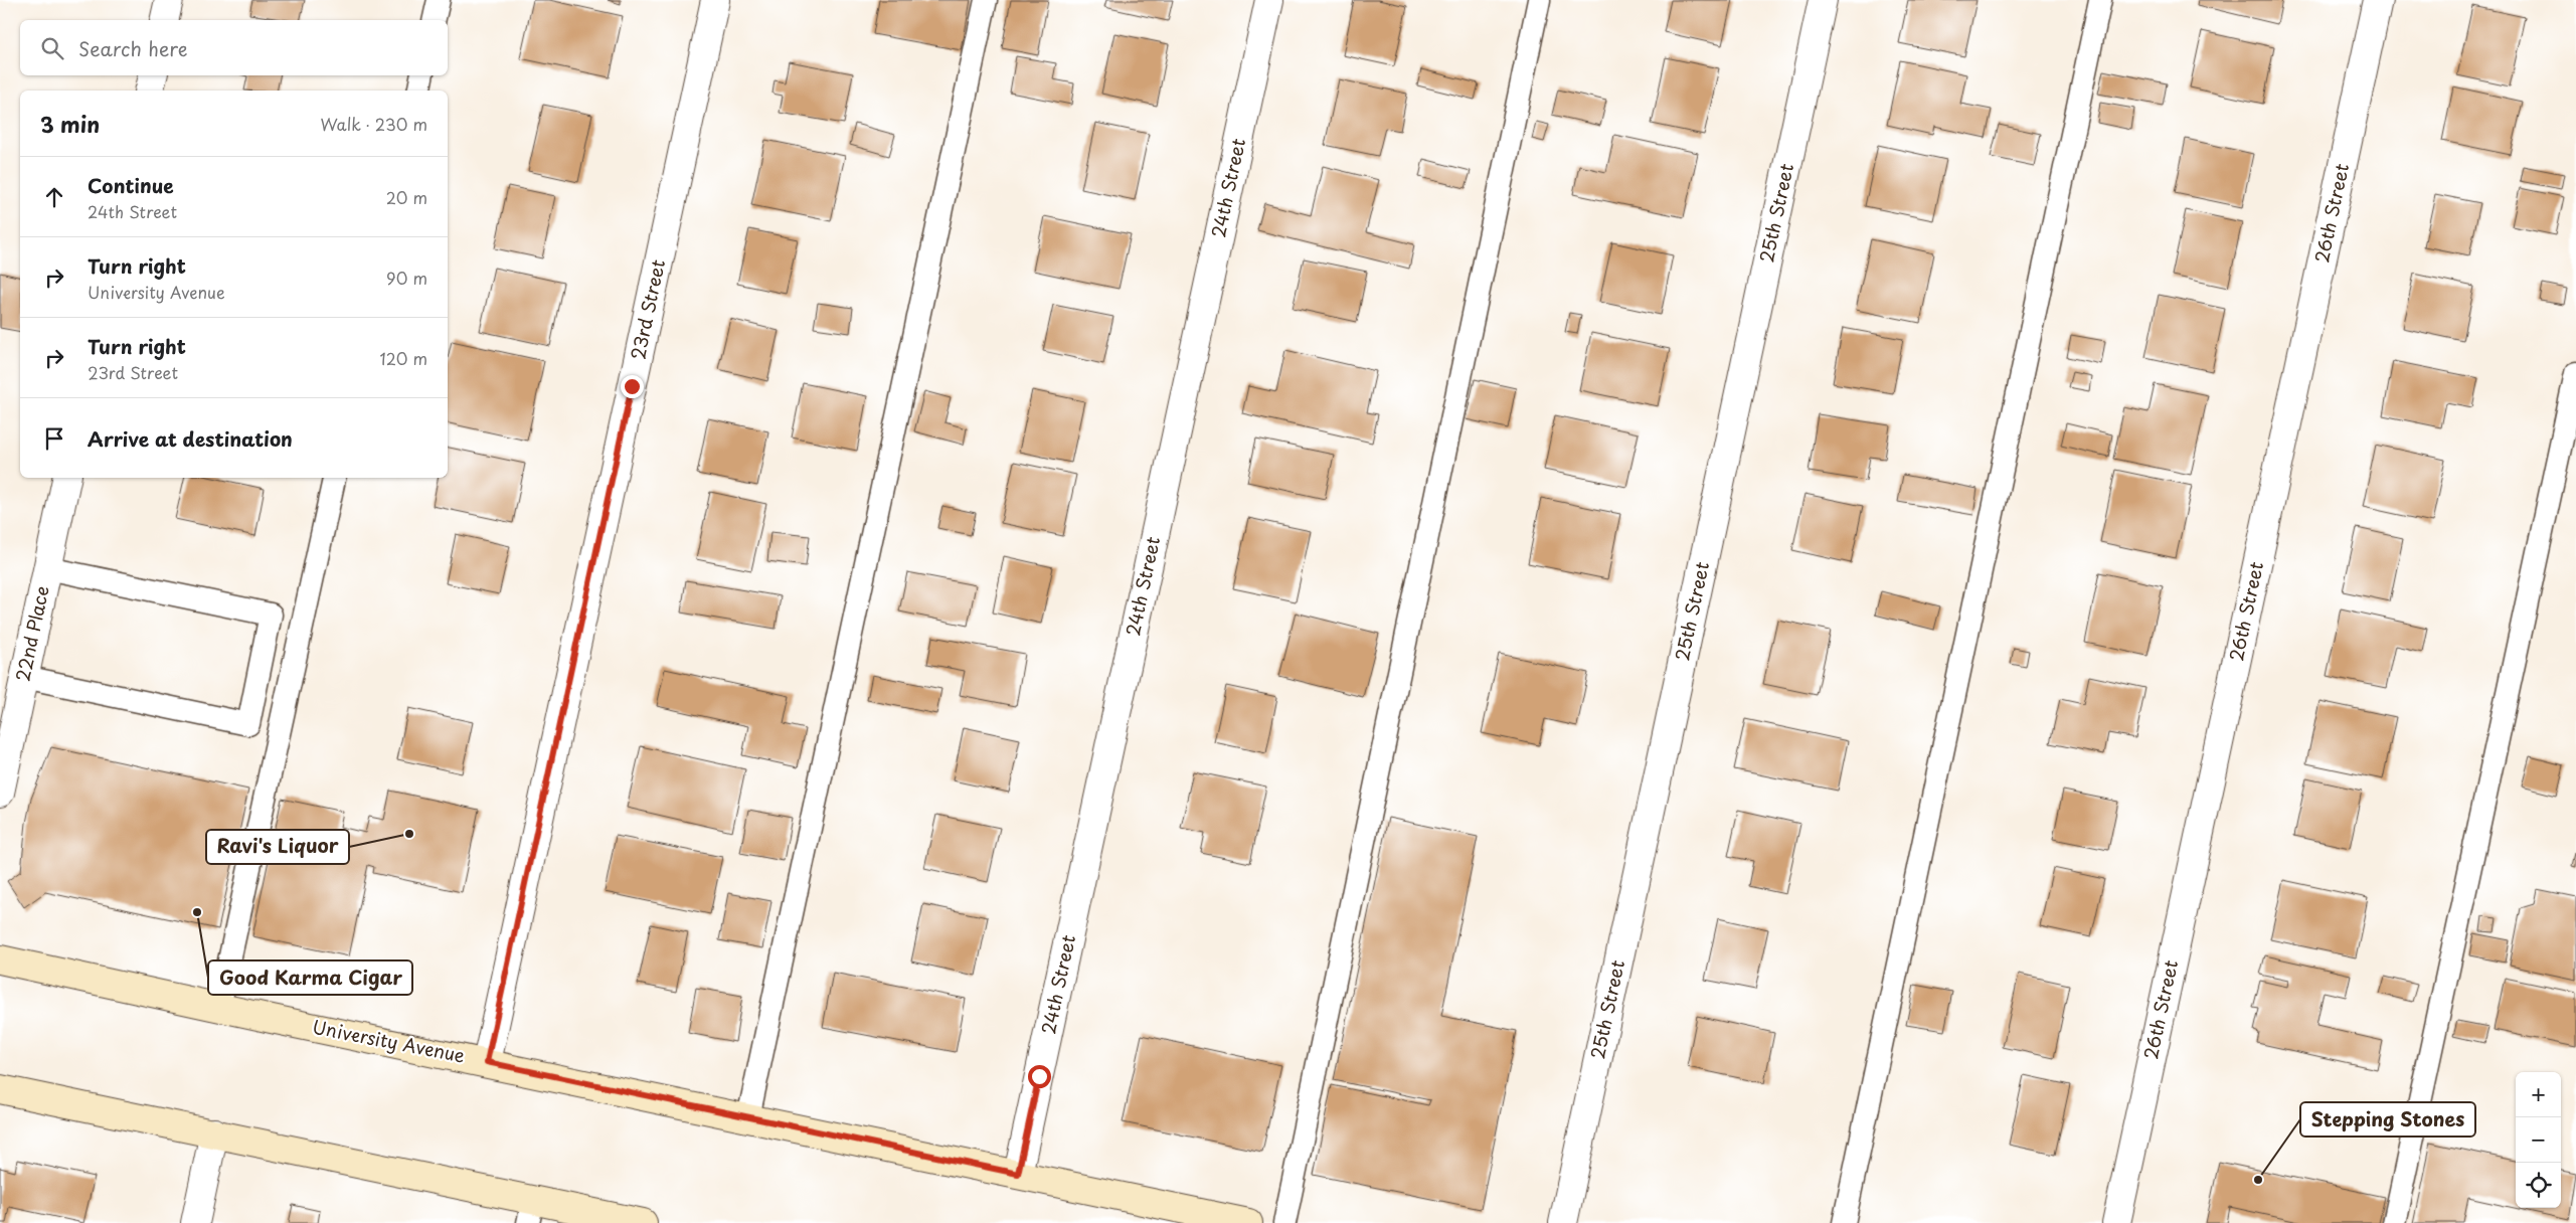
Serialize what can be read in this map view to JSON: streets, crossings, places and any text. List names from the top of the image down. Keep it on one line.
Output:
{"streets":{"main road":["University Avenue"],"street":["24th Street","25th Street","26th Street","23rd Street","22nd Place"]},"crossings":[["24th Street","University Avenue"],["23rd Street","University Avenue"]],"places":["Ravi's Liquor","Good Karma Cigar","Stepping Stones"],"page":{"search":"Search here","heading":["3 min","Walk · 230 m"],"list":[["Continue","24th Street","20 m"],["Turn right","University Avenue","90 m"],["Turn right","23rd Street","120 m"],"Arrive at destination"],"map_buttons":["+","−"]}}
